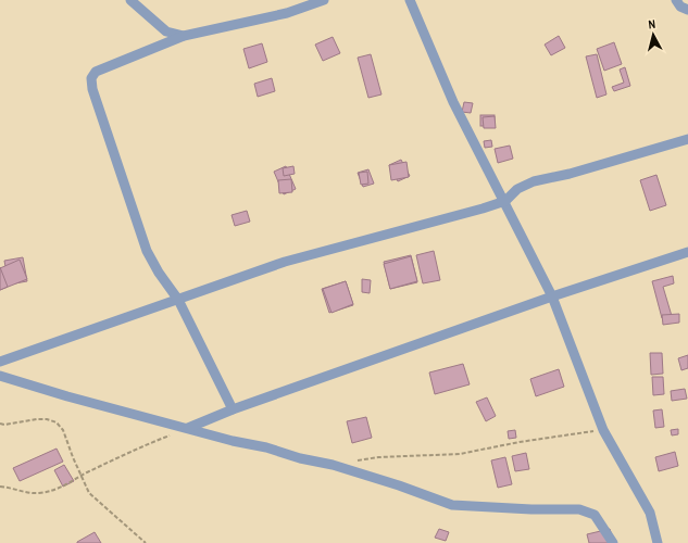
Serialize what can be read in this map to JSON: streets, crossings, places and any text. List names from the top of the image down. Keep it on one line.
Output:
{"north":"top"}
